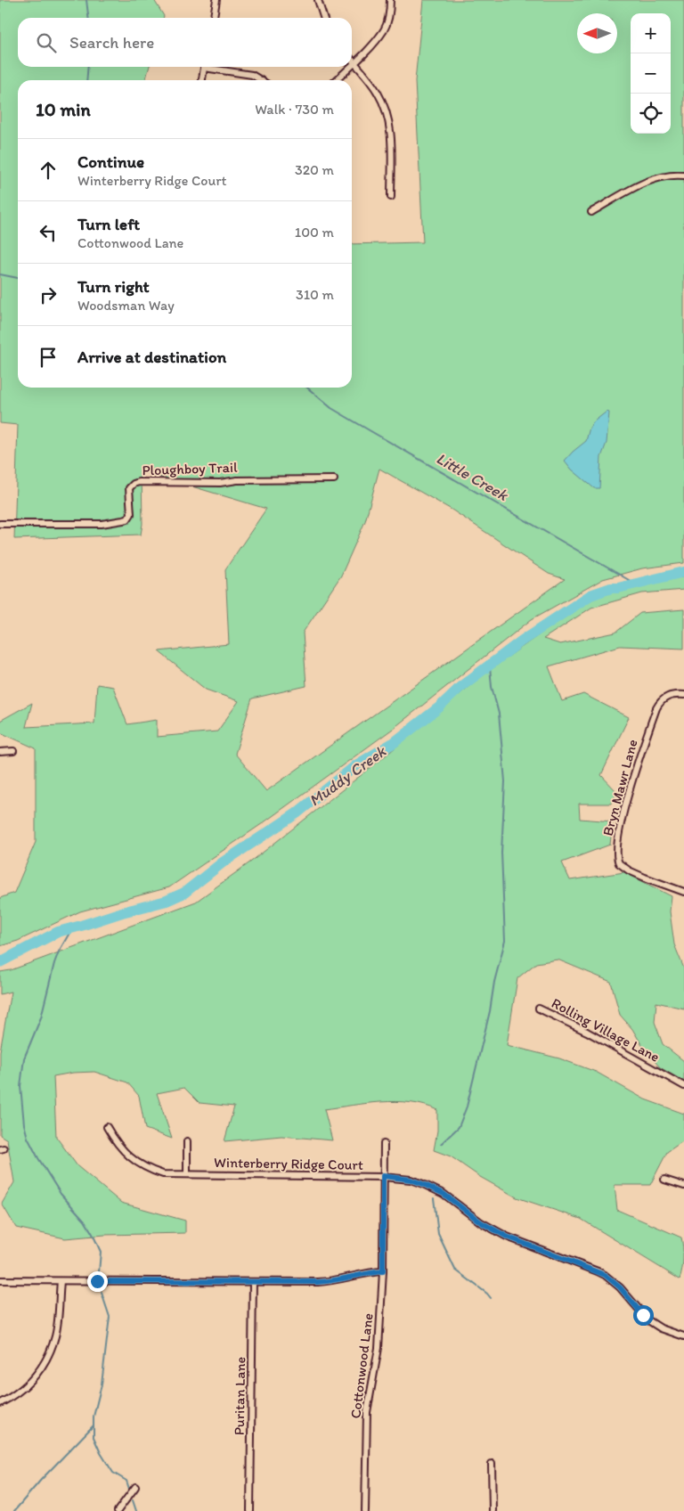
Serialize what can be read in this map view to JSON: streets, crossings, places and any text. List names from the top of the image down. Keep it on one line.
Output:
{"streets":{"street":["Ploughboy Trail","Bryn Mawr Lane","Rolling Village Lane","Winterberry Ridge Court","Cottonwood Lane","Puritan Lane"]},"crossings":[["Winterberry Ridge Court","Cottonwood Lane"]],"water":["Little Creek","Muddy Creek"],"north":"left","page":{"map_buttons":["+","−"],"search":"Search here","heading":["10 min","Walk · 730 m"],"list":[["Continue","Winterberry Ridge Court","320 m"],["Turn left","Cottonwood Lane","100 m"],["Turn right","Woodsman Way","310 m"],"Arrive at destination"]}}
